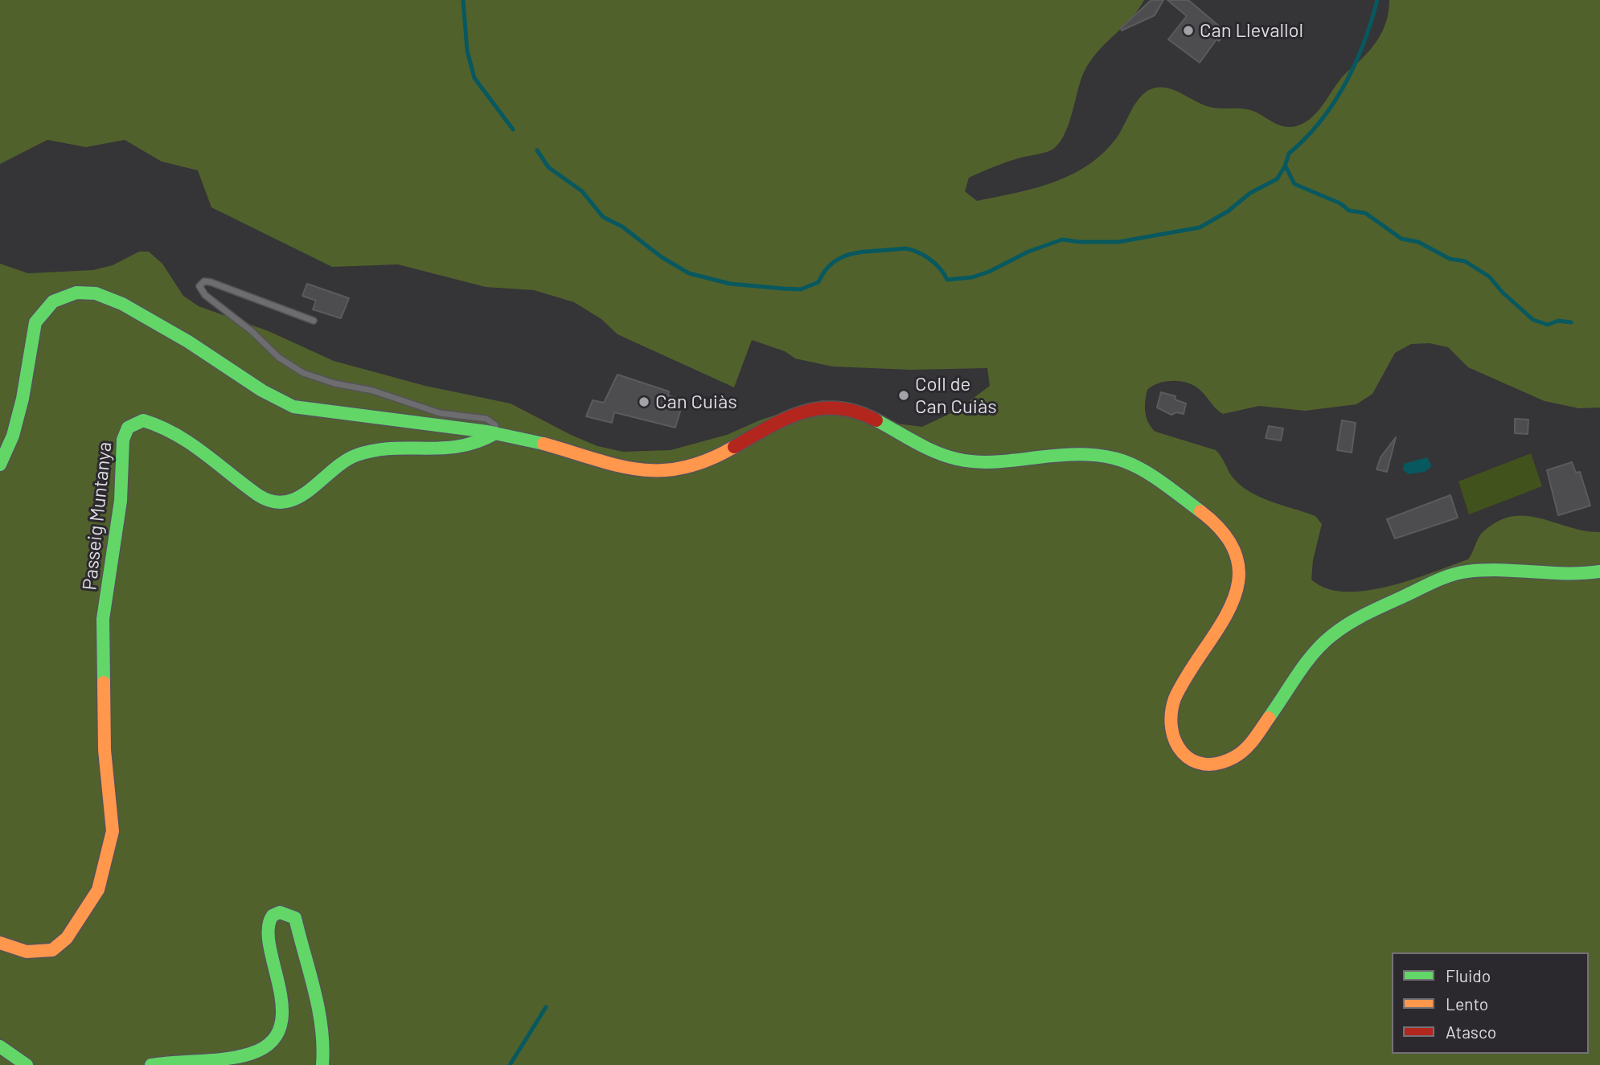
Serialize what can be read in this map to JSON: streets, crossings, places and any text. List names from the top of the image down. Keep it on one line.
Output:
{"streets":{"main road":["Passeig Muntanya"]},"places":["Can Llevallol","Coll de Can Cuiàs","Can Cuiàs"],"legend":["Fluido","Lento","Atasco"]}
